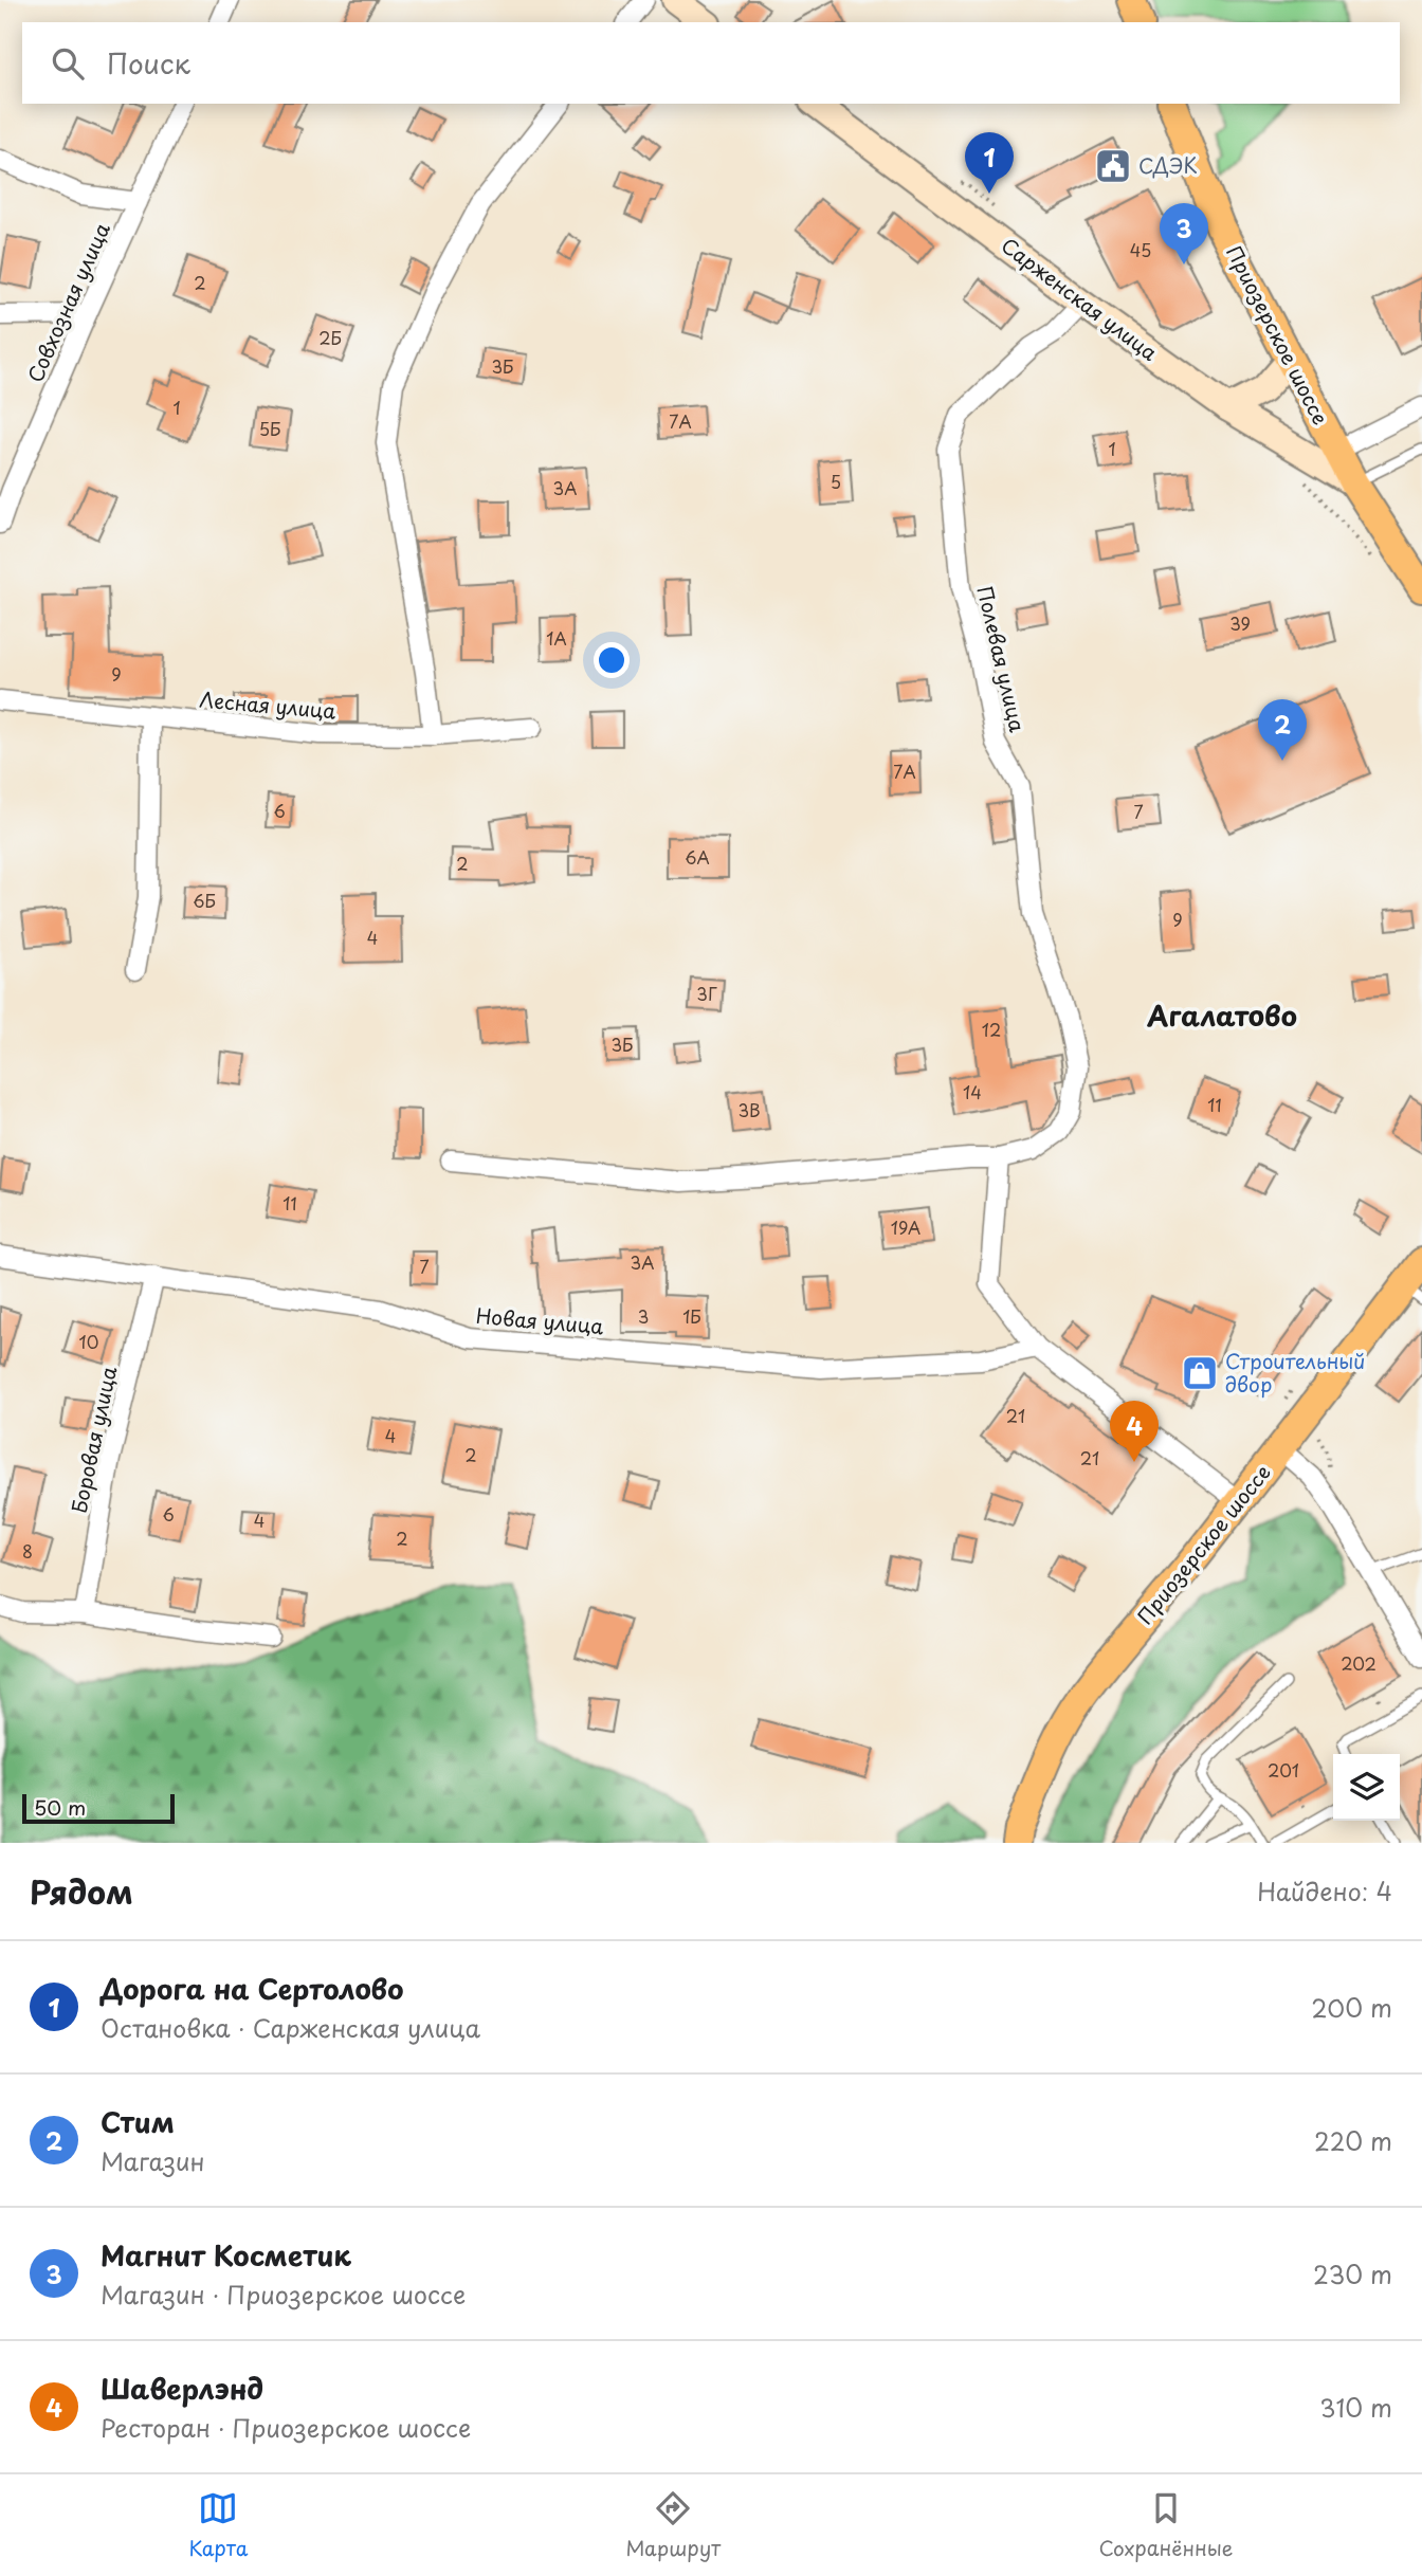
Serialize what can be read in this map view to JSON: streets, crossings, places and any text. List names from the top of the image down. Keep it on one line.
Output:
{"streets":{"main road":["Сарженская улица","Приозерское шоссе"],"street":["Совхозная улица","Полевая улица","Лесная улица","Новая улица","Боровая улица"]},"crossings":[["Сарженская улица","Приозерское шоссе"],["Сарженская улица","Полевая улица"],["Новая улица","Боровая улица"]],"districts":["Агалатово"],"places":{"public building":["СДЭК"],"shop":["Строительный двор"]},"house_numbers":["45","2","2Б","3Б","1","7А","5Б","1","5","3А","39","1А","9","7А","6","7","6А","2","6Б","9","4","3Г","12","3Б","14","11","3В","11","19А","3А","7","3","1Б","10","21","4","2","21","6","4","2","8","202","201"],"scale_bar":"50 m","page":{"search":"Поиск","pins":["1","3","2","4"],"scale":"50 m","heading":["Рядом","Найдено: 4"],"list":[{"mark":"1","name":"Дорога на Сертолово","note":"Остановка · Сарженская улица","value":"200 m"},{"mark":"2","name":"Стим","note":"Магазин","value":"220 m"},{"mark":"3","name":"Магнит Косметик","note":"Магазин · Приозерское шоссе","value":"230 m"},{"mark":"4","name":"Шаверлэнд","note":"Ресторан · Приозерское шоссе","value":"310 m"}],"nav":["Карта","Маршрут","Сохранённые"]}}
